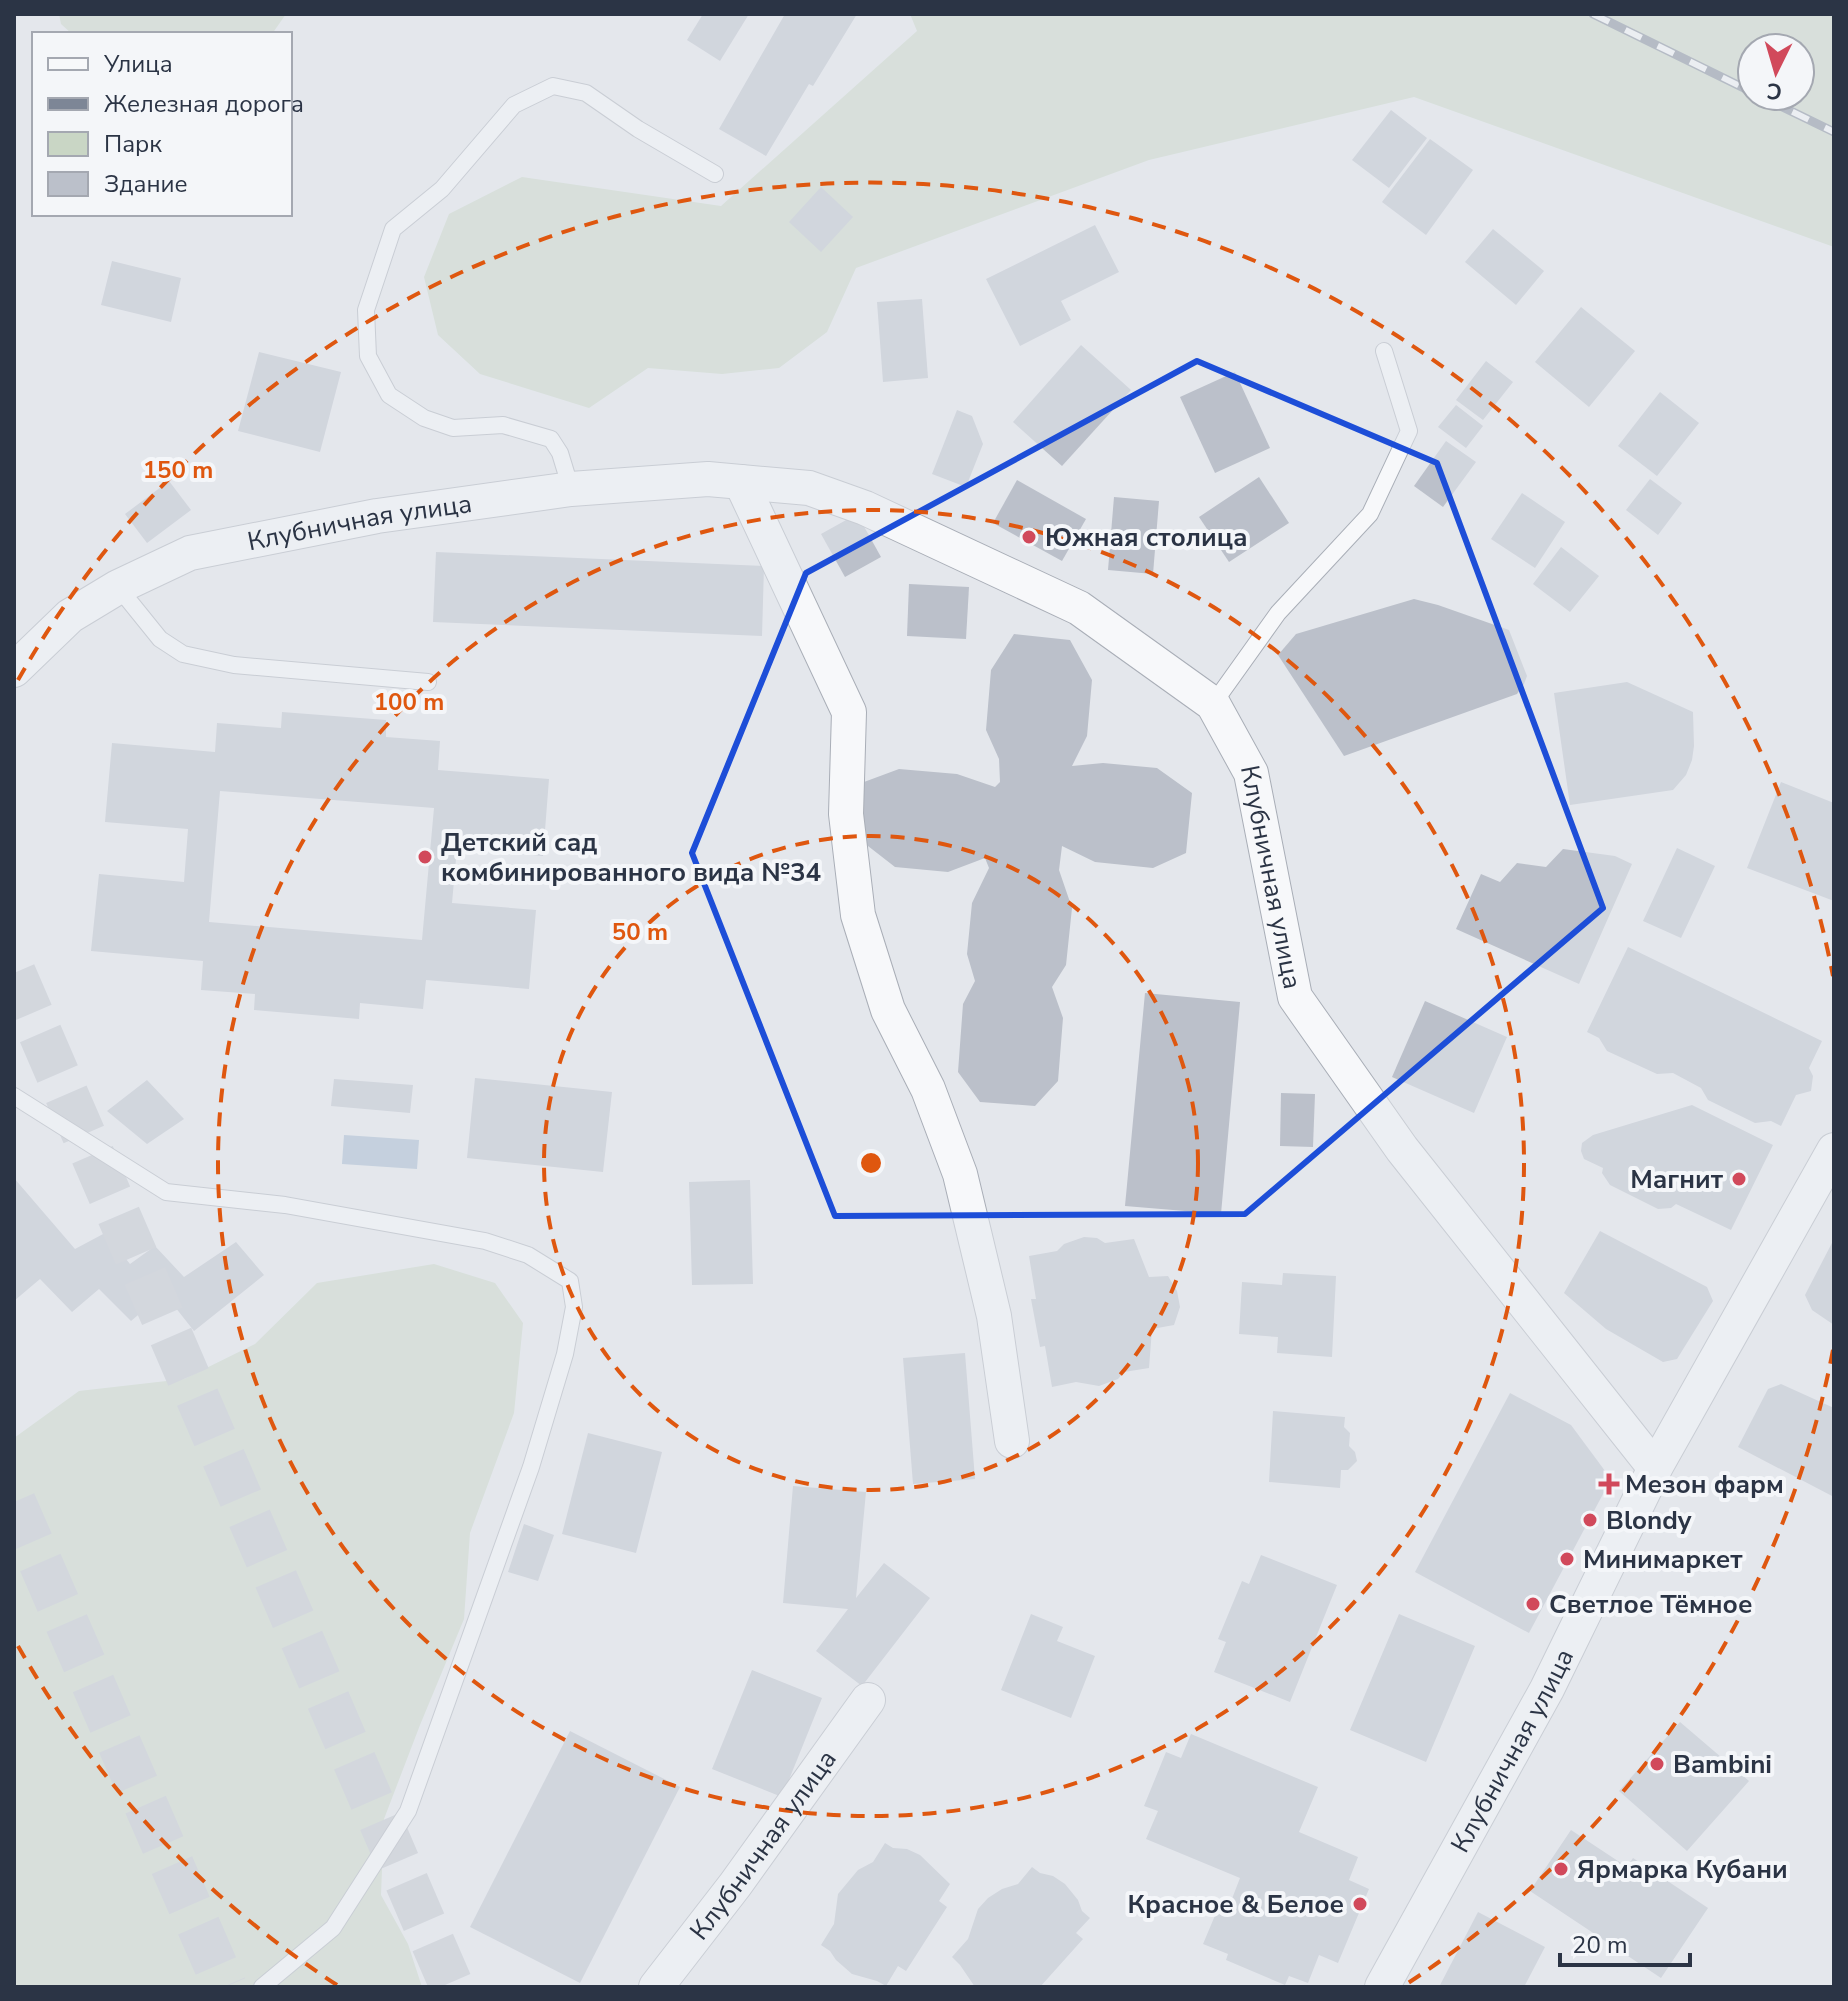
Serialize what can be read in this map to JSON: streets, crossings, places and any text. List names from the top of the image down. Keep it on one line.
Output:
{"streets":{"street":["Клубничная улица"]},"places":{"other":["Южная столица","Детский сад комбинированного вида №34","Магнит","Blondy","Минимаркет","Светлое Тёмное","Bambini","Ярмарка Кубани","Красное & Белое"],"health":["Мезон фарм"]},"legend":["Улица","Железная дорога","Парк","Здание"],"scale_bar":"20 m","north":"bottom","rings":["150 m","100 m","50 m"]}
